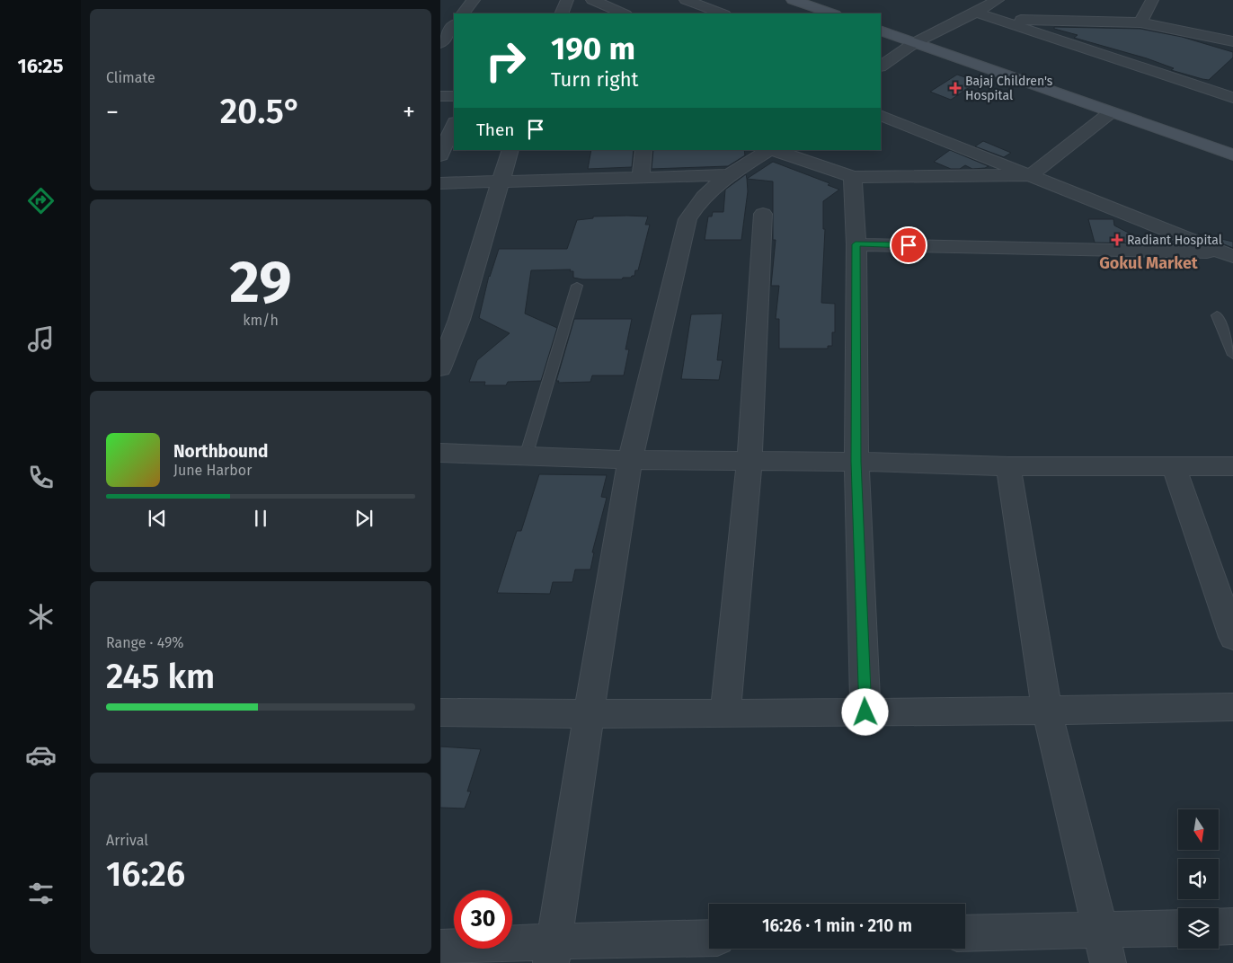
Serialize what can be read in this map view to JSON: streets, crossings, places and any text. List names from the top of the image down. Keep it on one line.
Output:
{"districts":["Gokul Market"],"places":{"health":["Bajaj Children's Hospital","Radiant Hospital"]},"north":"bottom","page":{"tabs":"16:25","tile":["Climate",["29","km/h"],["Range · 49%","245 km"],["Arrival","16:26"]],"turn":["190 m","Turn right"],"heat":["−","20.5°","+"],"then":"Then","song":["Northbound","June Harbor"],"limit":"30","trip":"16:26 · 1 min · 210 m"}}
